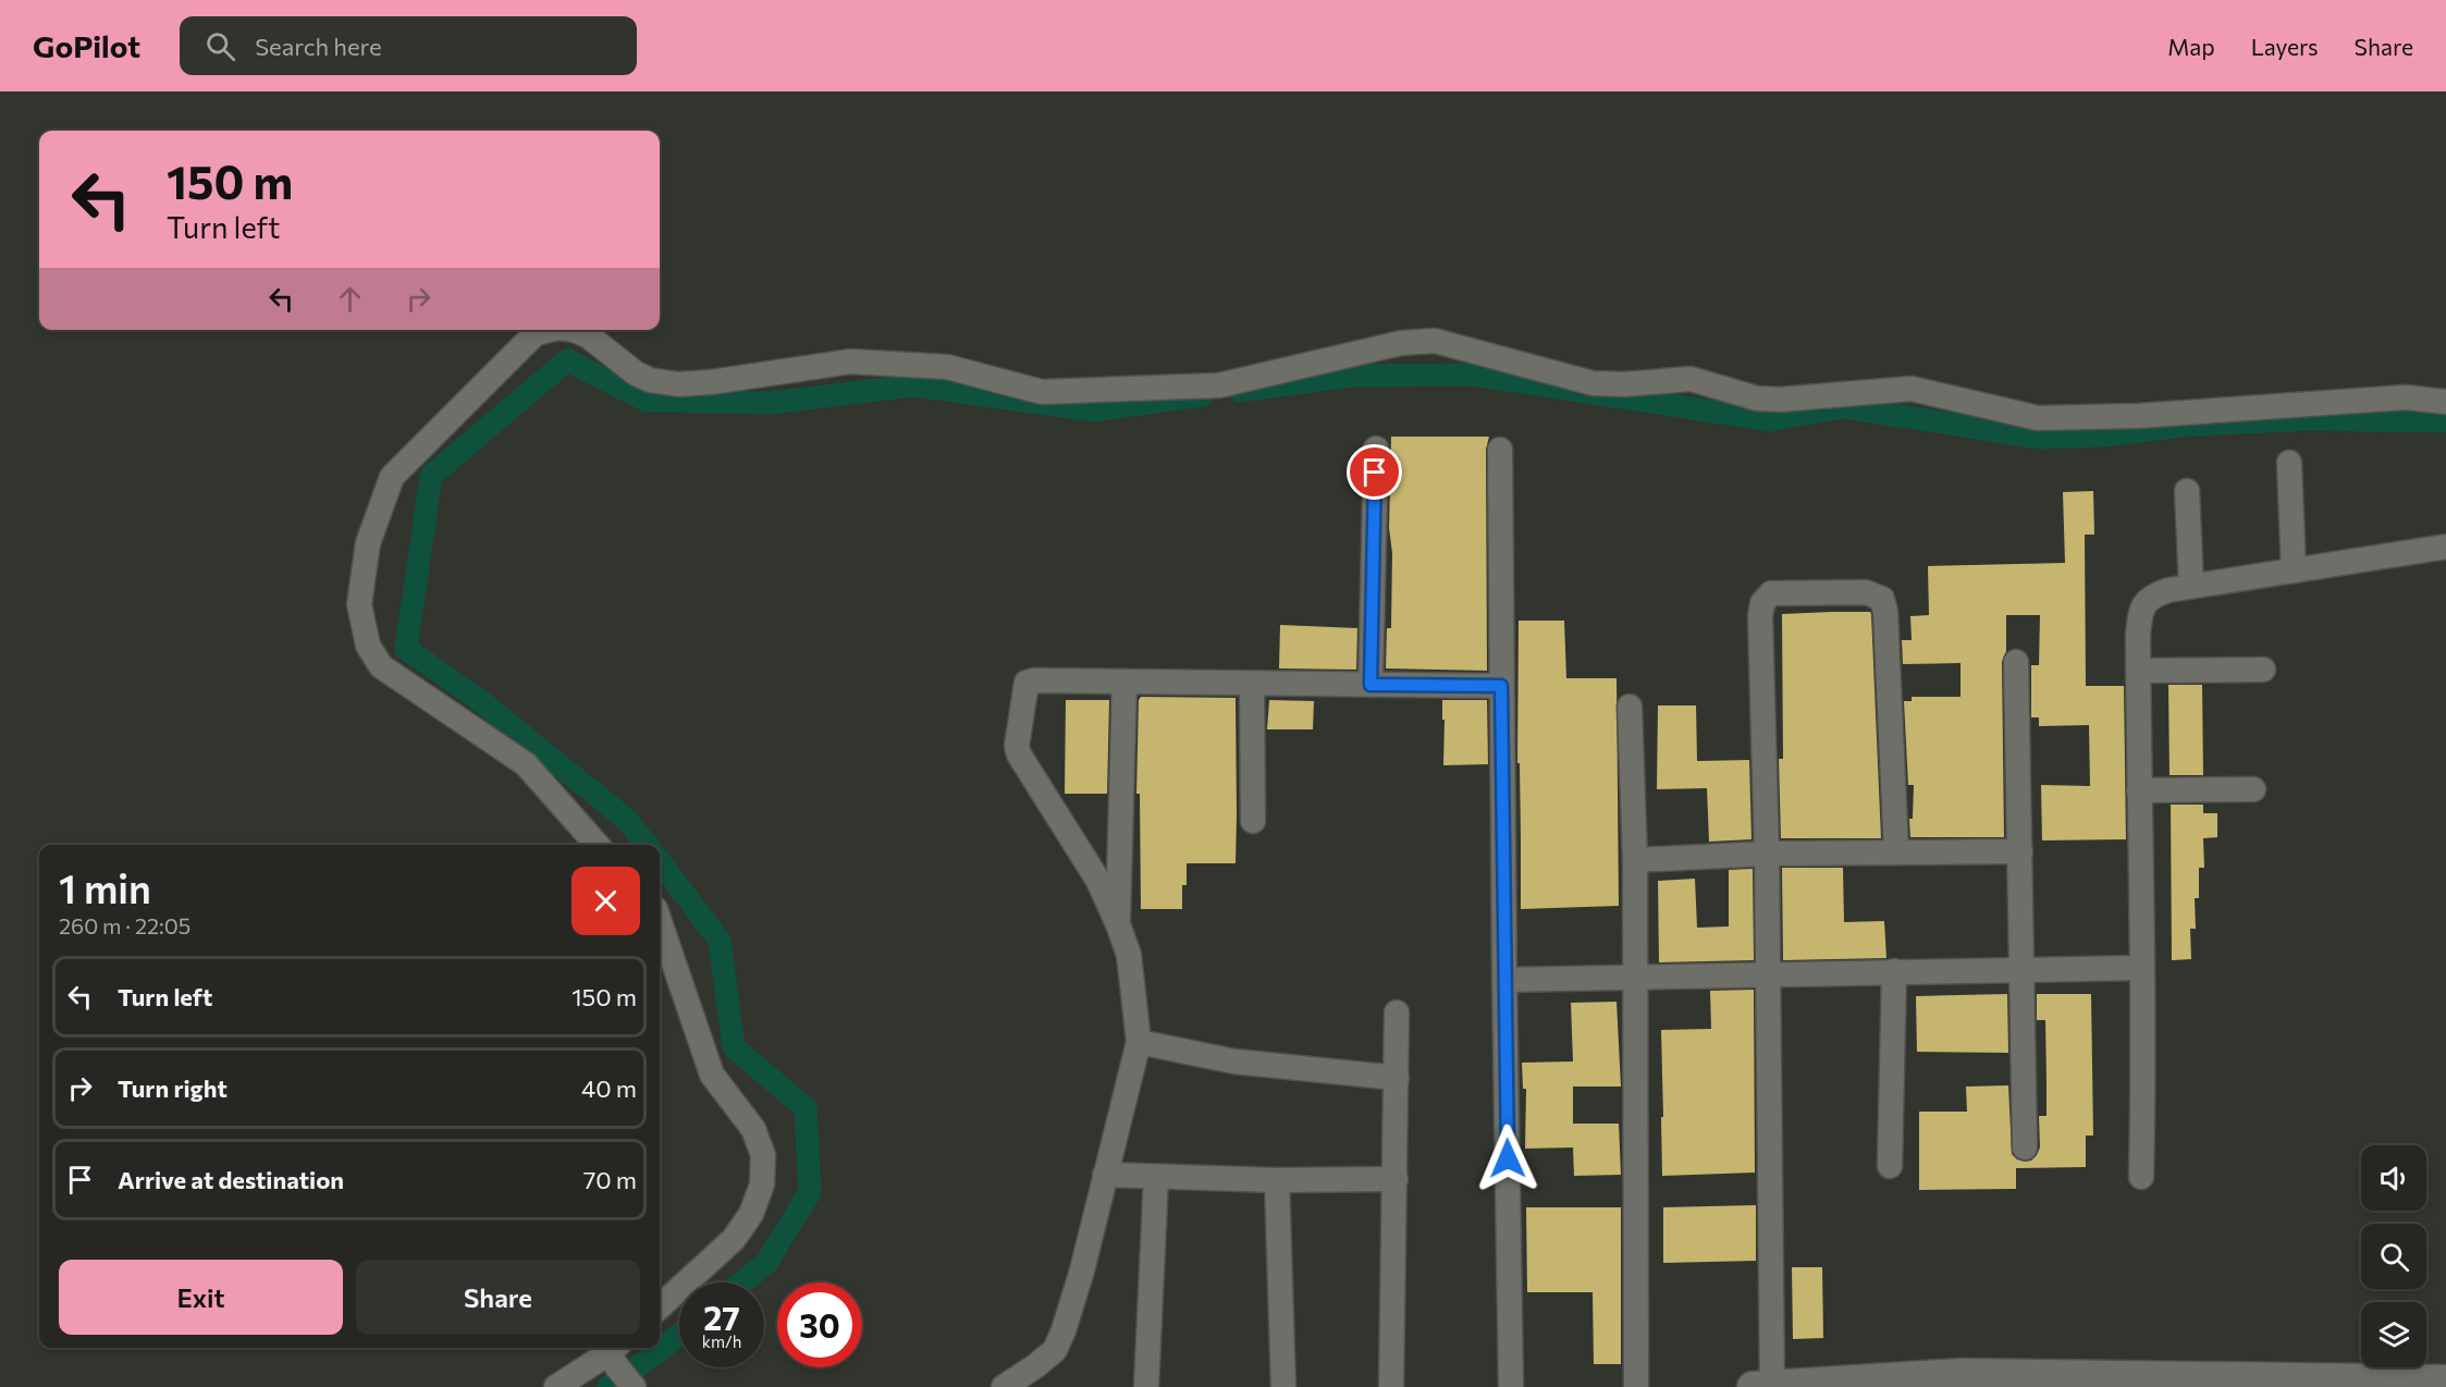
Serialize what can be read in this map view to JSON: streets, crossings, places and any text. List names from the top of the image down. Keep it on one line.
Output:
{"page":{"header":"GoPilot","search":"Search here","nav":["Map","Layers","Share"],"turn":["150 m","Turn left"],"heading":["1 min","260 m · 22:05"],"list":[{"name":"Turn left","value":"150 m"},{"name":"Turn right","value":"40 m"},{"name":"Arrive at destination","value":"70 m"}],"buttons":["Exit","Share"],"speed":"27 km/h","limit":"30"}}
